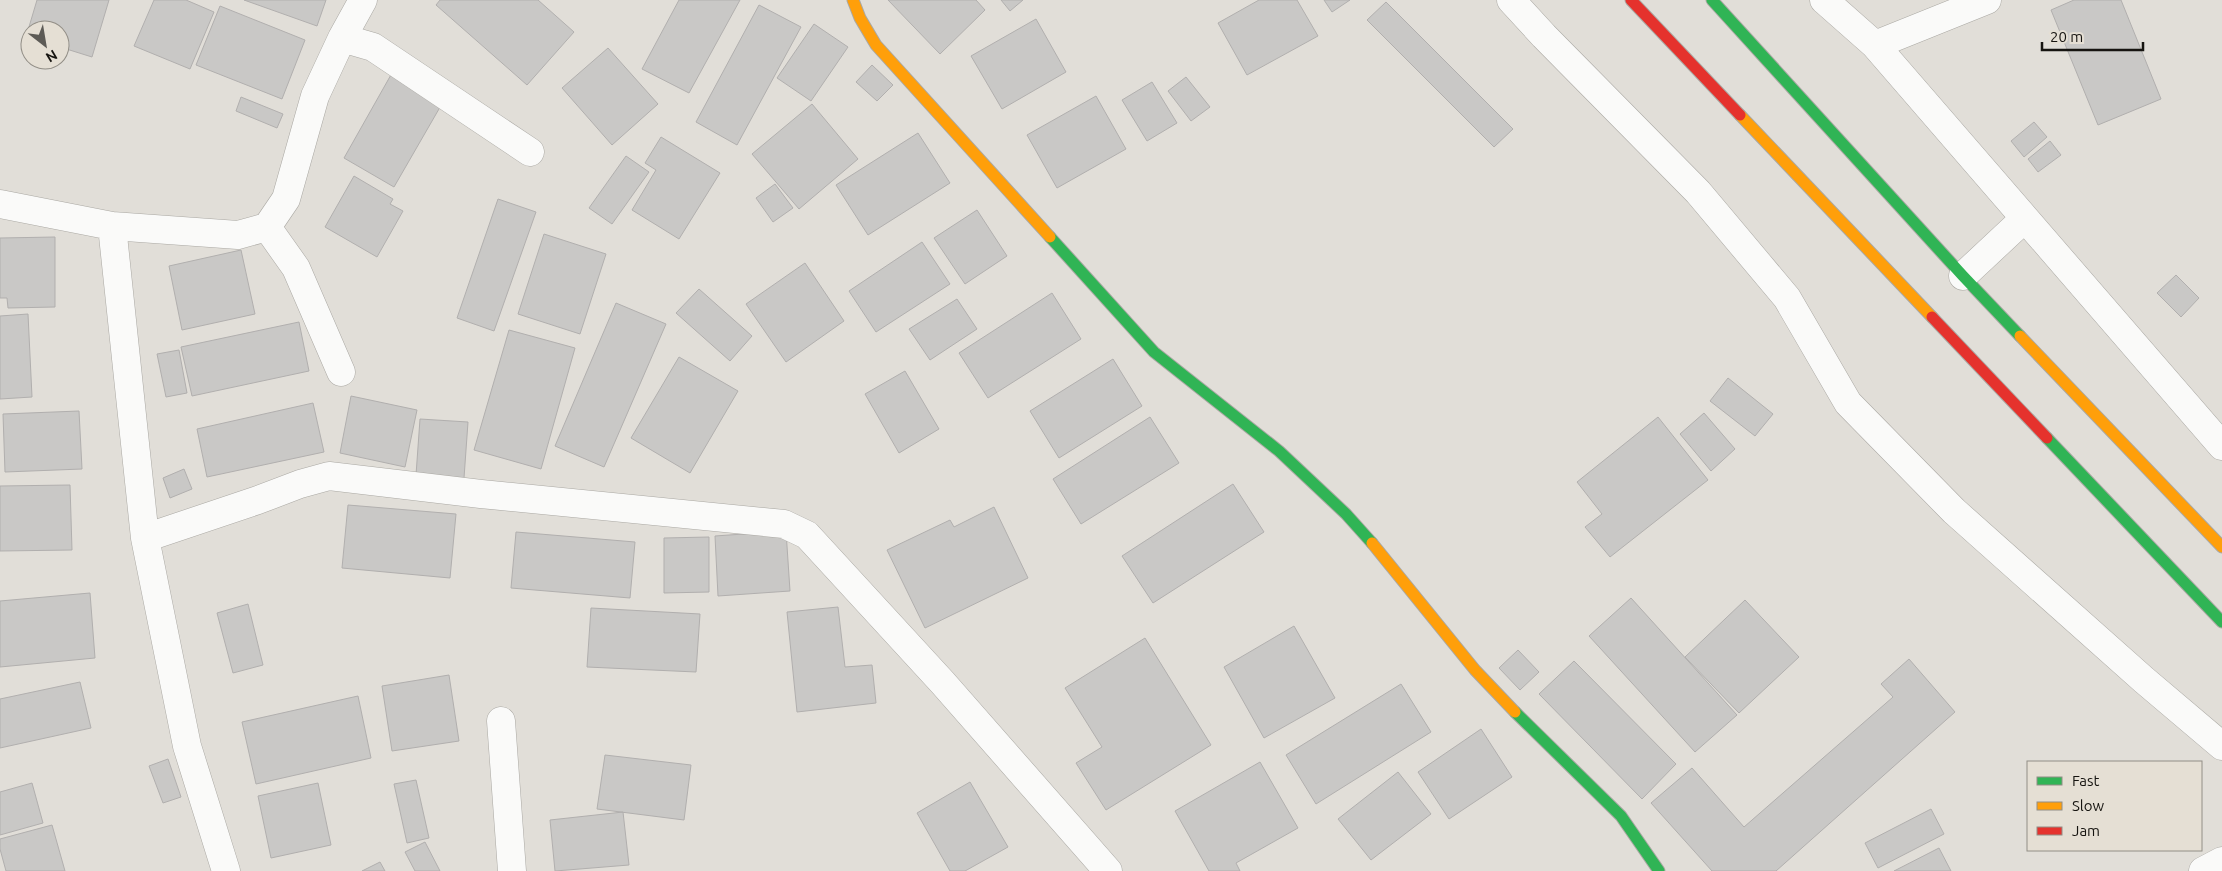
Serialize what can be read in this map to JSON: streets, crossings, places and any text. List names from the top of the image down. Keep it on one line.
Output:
{"legend":["Fast","Slow","Jam"],"scale_bar":"20 m","north":"bottom right"}
